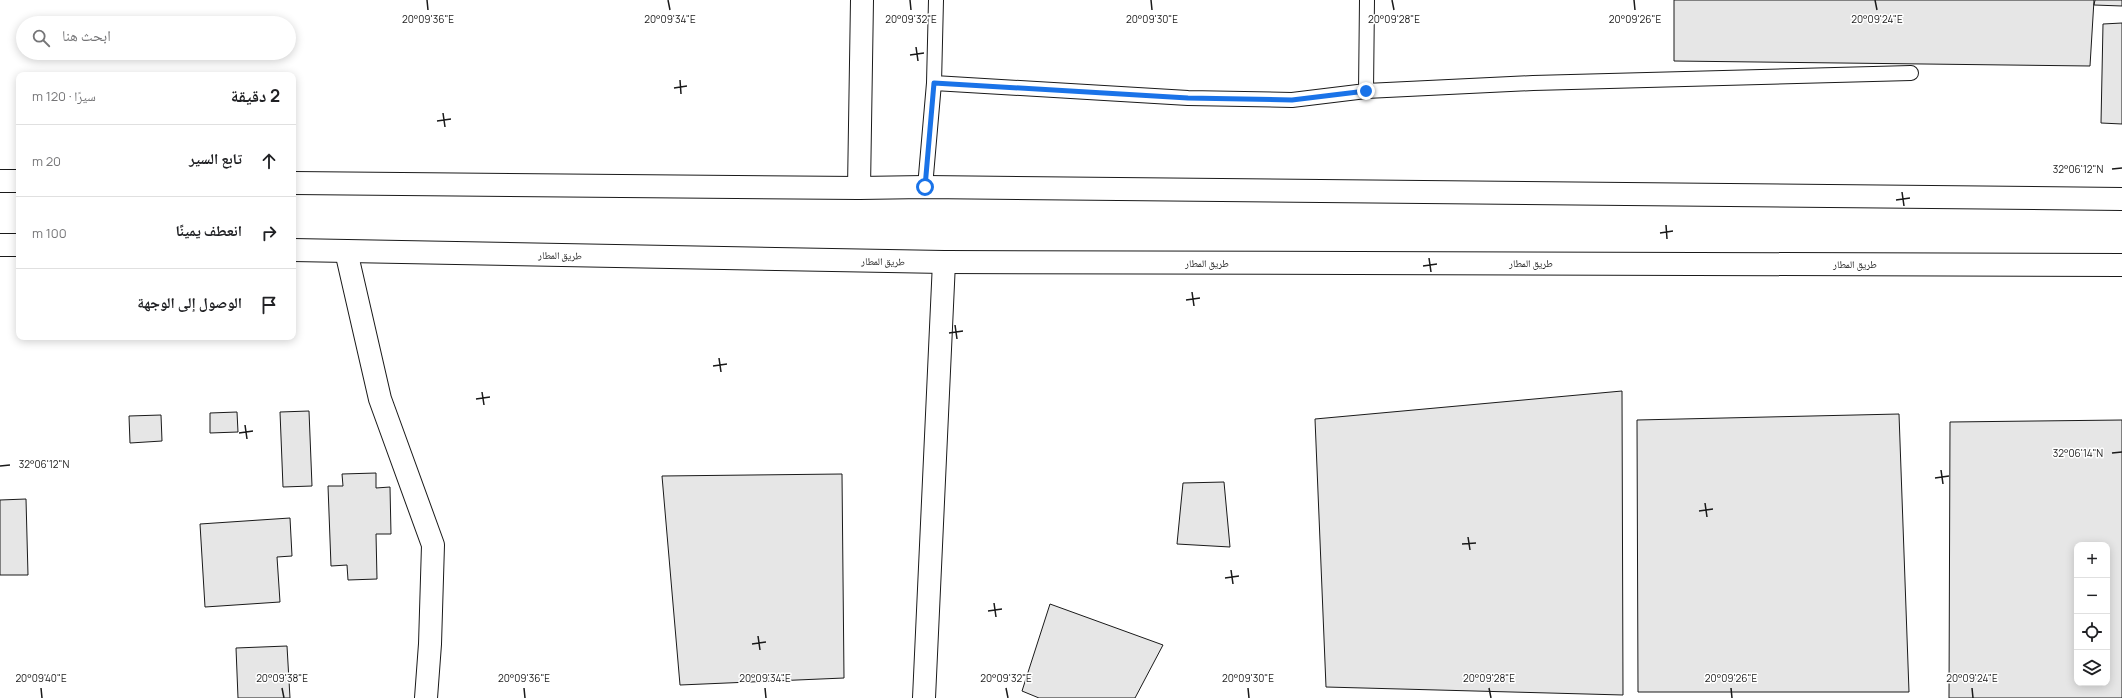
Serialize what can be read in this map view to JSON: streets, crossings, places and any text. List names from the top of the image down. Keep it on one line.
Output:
{"streets":{"main road":["طريق المطار"]},"page":{"search":"ابحث هنا","heading":["2 دقيقة","سيرًا · 120 m"],"list":[["تابع السير","20 m"],["انعطف يمينًا","100 m"],"الوصول إلى الوجهة"],"map_buttons":["+","−"]},"coordinates":["20°09'36\"E","20°09'34\"E","20°09'32\"E","20°09'30\"E","20°09'28\"E","20°09'26\"E","20°09'24\"E","32°06'12\"N","32°06'14\"N","20°09'40\"E","20°09'38\"E"]}
